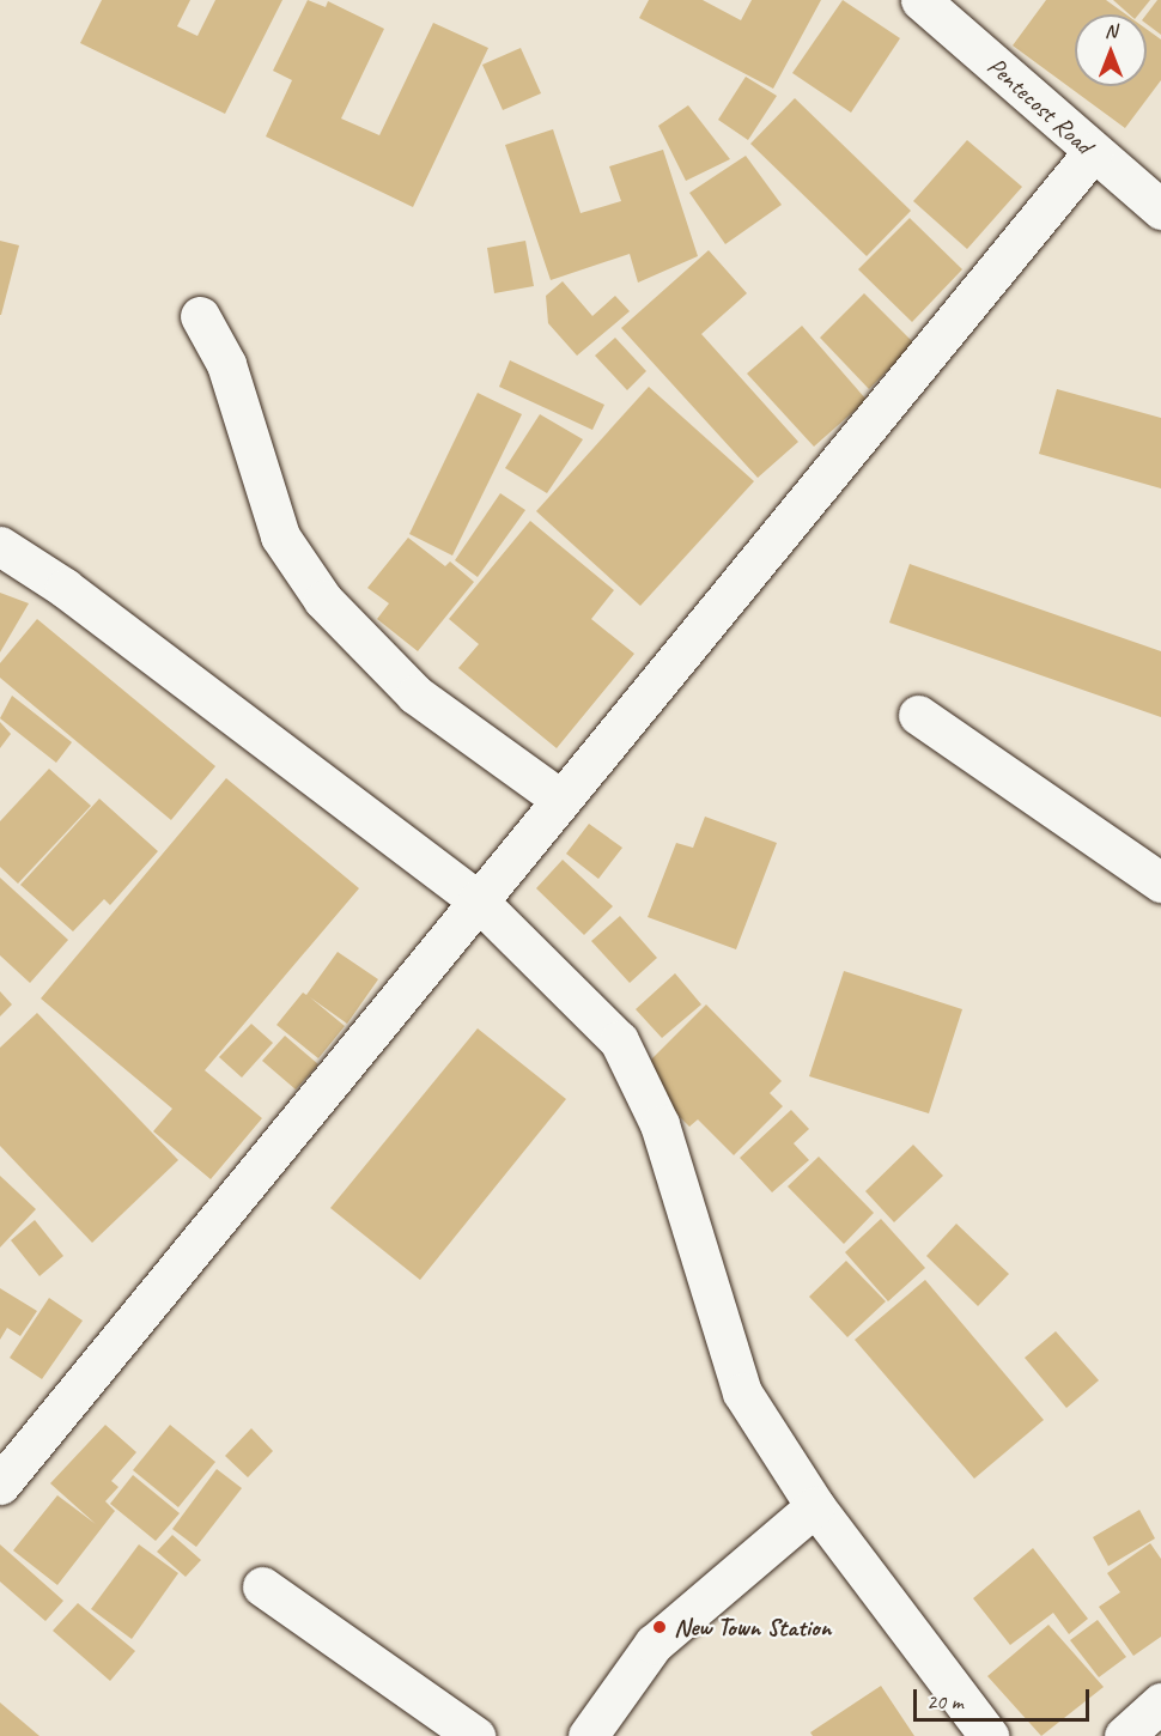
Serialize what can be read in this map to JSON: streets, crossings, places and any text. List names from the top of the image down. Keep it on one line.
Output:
{"streets":{"street":["Pentecost Road"]},"places":["New Town Station"],"scale_bar":"20 m","north":"top"}
